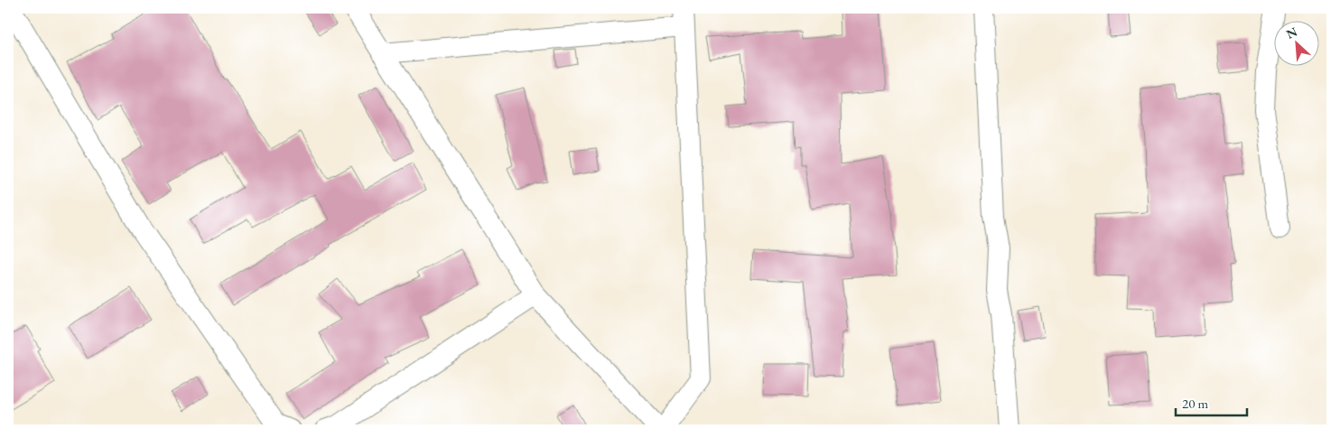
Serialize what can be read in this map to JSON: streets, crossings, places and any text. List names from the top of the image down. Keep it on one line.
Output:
{"scale_bar":"20 m","north":"top left"}
